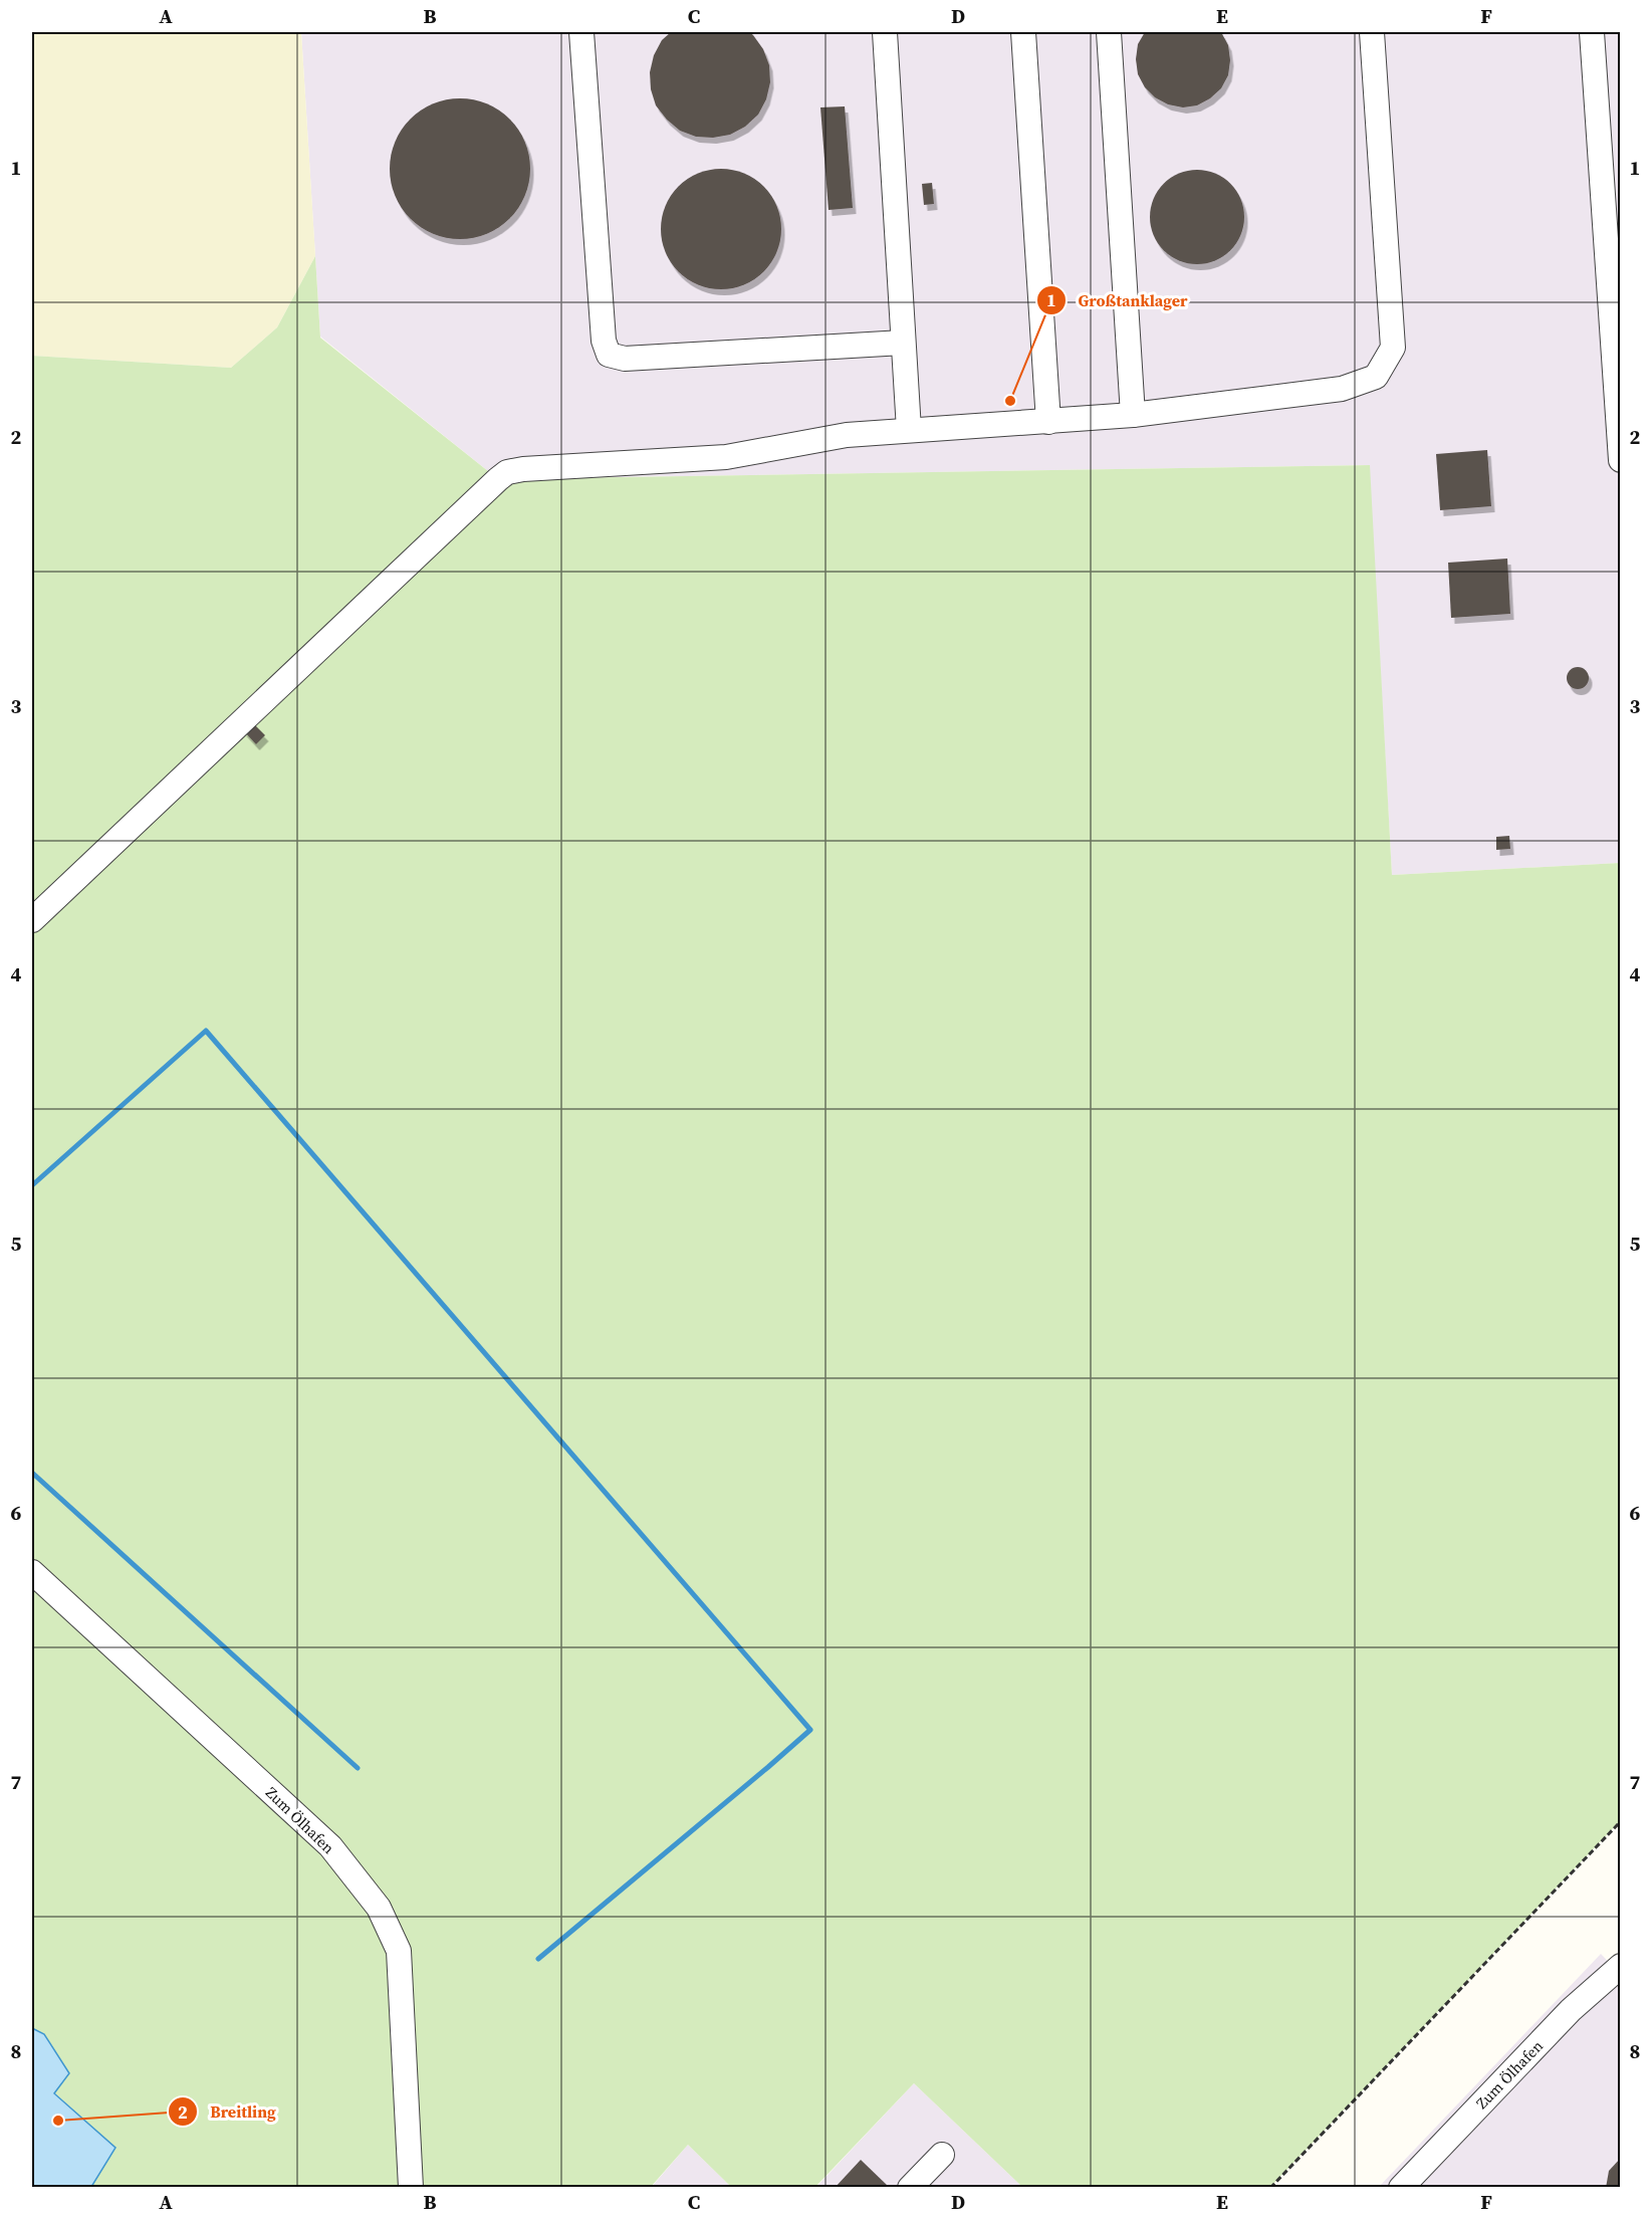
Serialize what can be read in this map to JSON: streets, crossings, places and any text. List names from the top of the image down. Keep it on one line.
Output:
{"streets":{"lane":["Zum Ölhafen"]},"places":["Großtanklager","Breitling"],"grid":{"columns":["A","B","C","D","E","F"],"rows":["1","2","3","4","5","6","7","8"]}}
